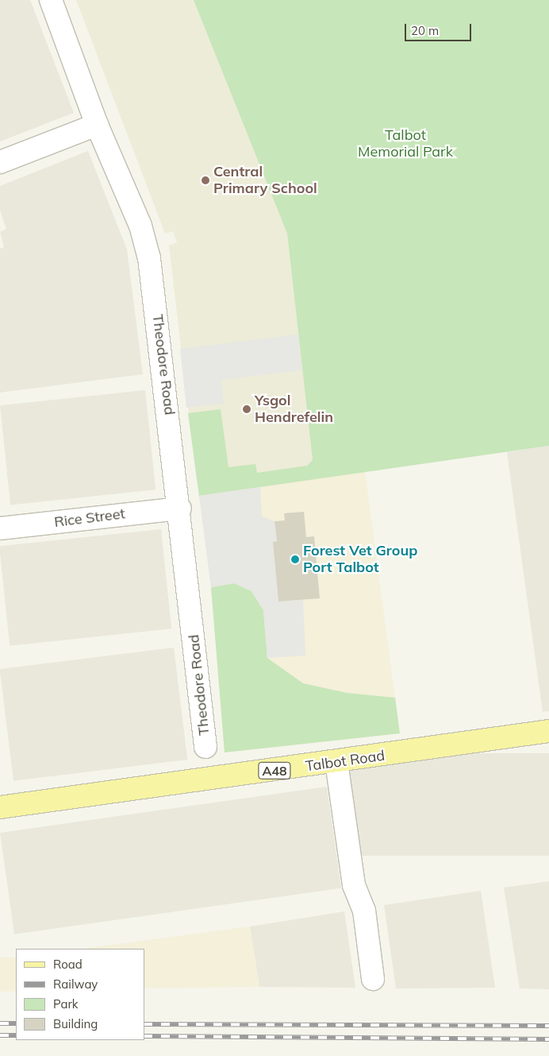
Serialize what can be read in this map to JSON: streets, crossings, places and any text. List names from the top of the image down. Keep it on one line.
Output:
{"streets":{"main road":["Talbot Road","A48"],"street":["Theodore Road","Rice Street"]},"crossings":[["Theodore Road","Rice Street"]],"parks":["Talbot Memorial Park"],"places":["Central Primary School","Ysgol Hendrefelin","Forest Vet Group Port Talbot"],"legend":["Road","Railway","Park","Building"],"scale_bar":"20 m"}
